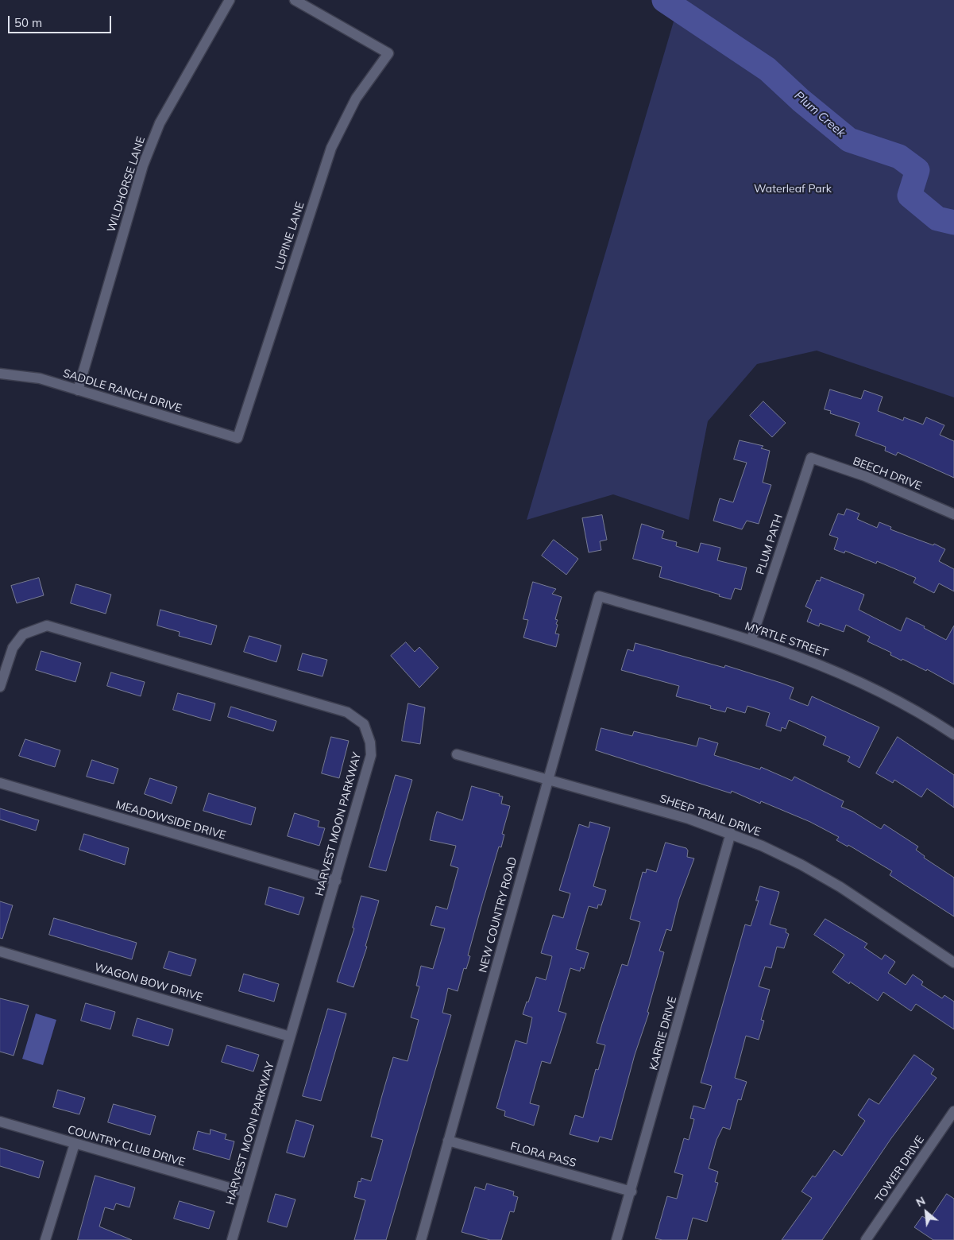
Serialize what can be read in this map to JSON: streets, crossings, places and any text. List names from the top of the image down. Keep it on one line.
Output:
{"streets":{"street":["WILDHORSE LANE","LUPINE LANE","SADDLE RANCH DRIVE","BEECH DRIVE","PLUM PATH","MYRTLE STREET","SHEEP TRAIL DRIVE","MEADOWSIDE DRIVE","HARVEST MOON PARKWAY","NEW COUNTRY ROAD","WAGON BOW DRIVE","KARRIE DRIVE","COUNTRY CLUB DRIVE","FLORA PASS","TOWER DRIVE"]},"crossings":[["WILDHORSE LANE","SADDLE RANCH DRIVE"],["LUPINE LANE","SADDLE RANCH DRIVE"],["BEECH DRIVE","PLUM PATH"],["PLUM PATH","MYRTLE STREET"],["MYRTLE STREET","NEW COUNTRY ROAD"],["SHEEP TRAIL DRIVE","NEW COUNTRY ROAD"],["SHEEP TRAIL DRIVE","KARRIE DRIVE"],["MEADOWSIDE DRIVE","HARVEST MOON PARKWAY"],["HARVEST MOON PARKWAY","WAGON BOW DRIVE"],["HARVEST MOON PARKWAY","COUNTRY CLUB DRIVE"],["NEW COUNTRY ROAD","FLORA PASS"],["KARRIE DRIVE","FLORA PASS"]],"water":["Plum Creek"],"parks":["Waterleaf Park"],"scale_bar":"50 m","north":"top left"}
